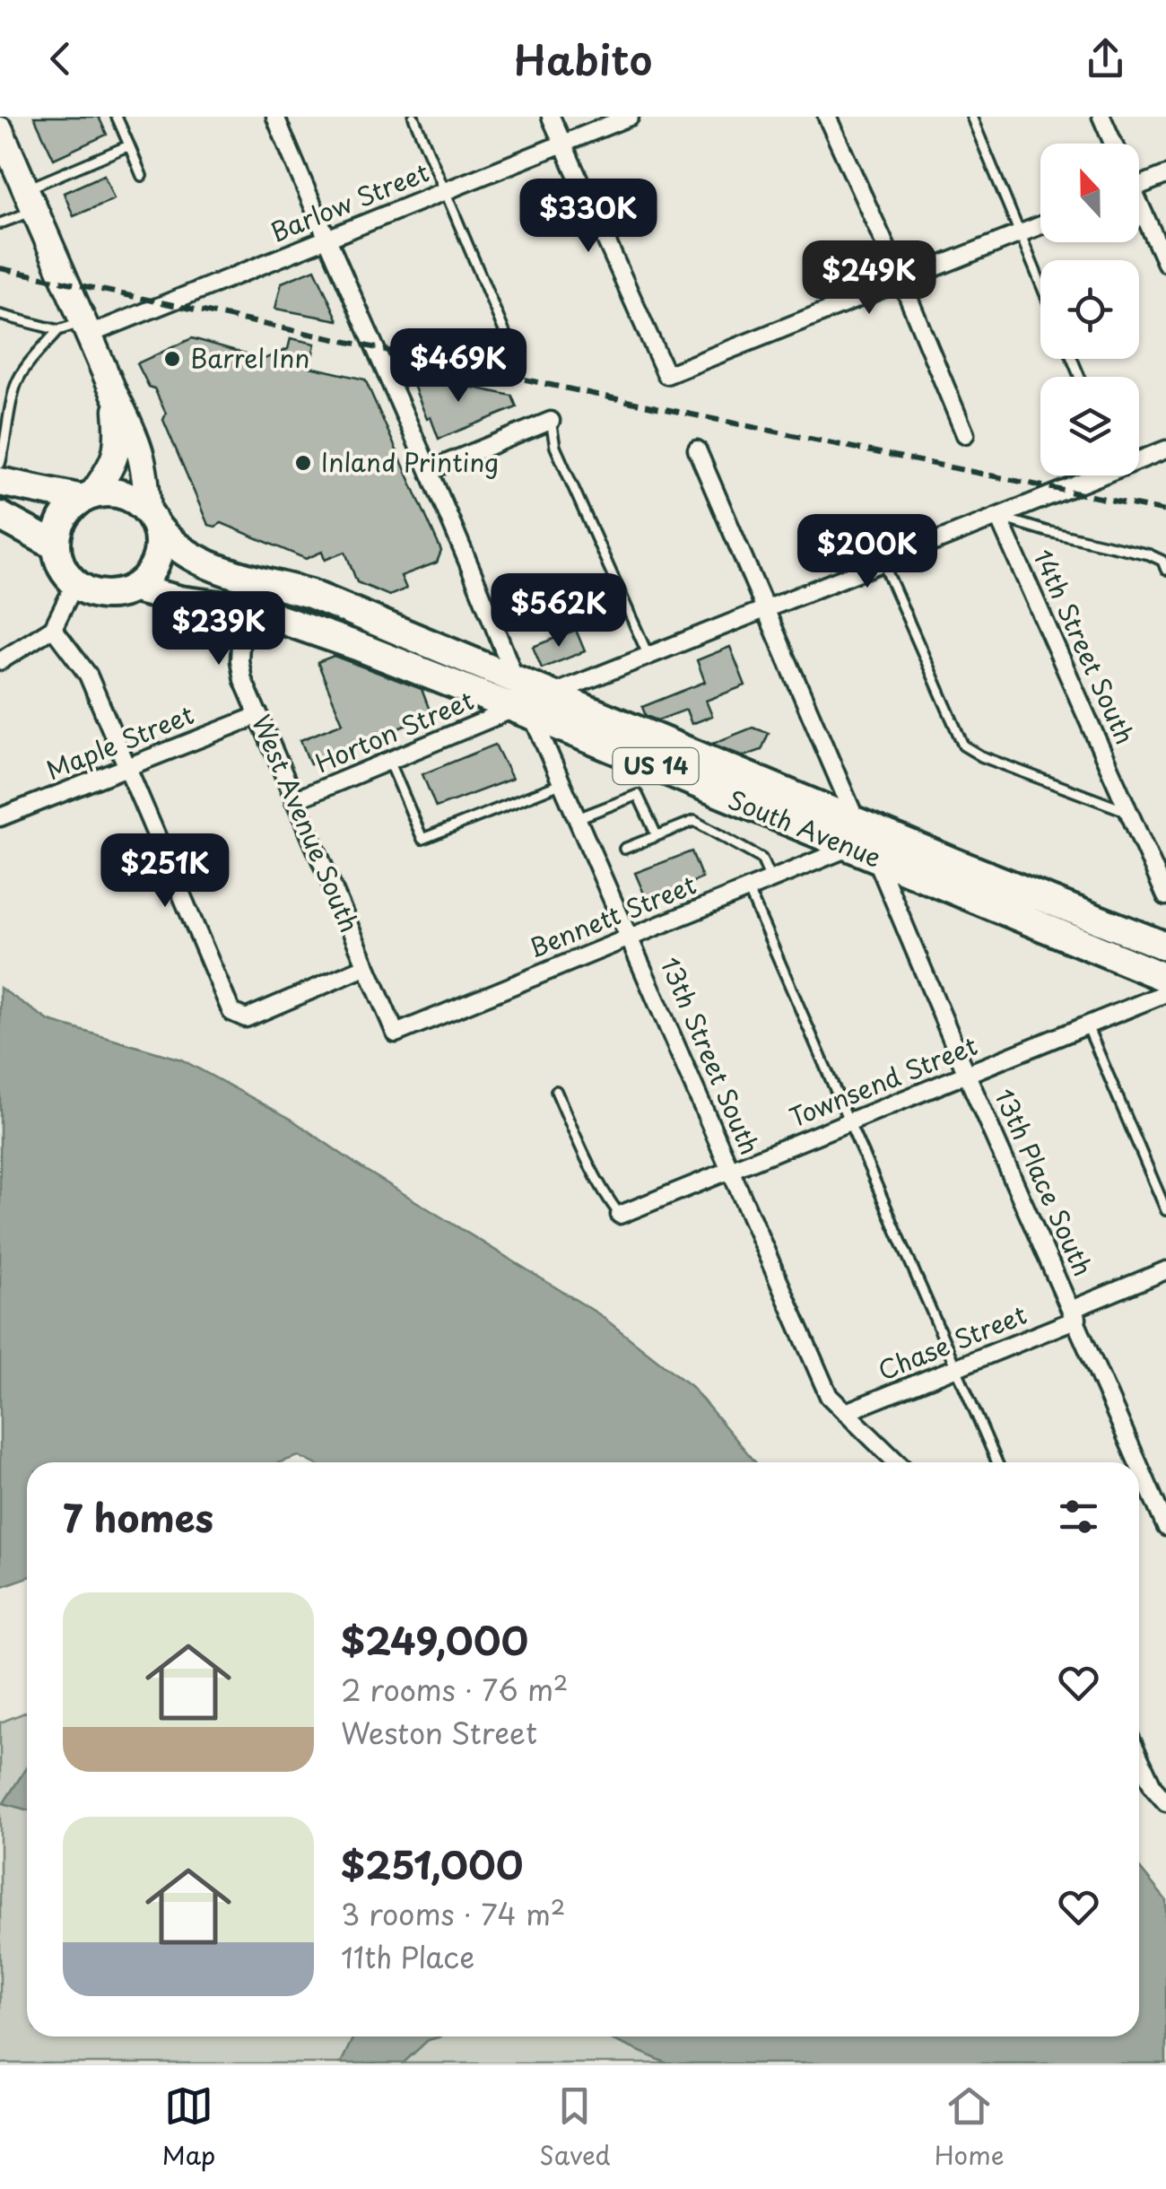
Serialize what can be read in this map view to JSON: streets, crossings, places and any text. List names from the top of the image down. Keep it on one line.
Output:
{"streets":{"highway":["US 14","South Avenue"],"street":["Barlow Street","14th Street South","Horton Street","Maple Street","West Avenue South","Bennett Street","13th Street South","Townsend Street","13th Place South","Chase Street"]},"crossings":[["Horton Street","West Avenue South"],["Horton Street","South Avenue"],["Horton Street","13th Street South"],["Maple Street","West Avenue South"],["West Avenue South","South Avenue"],["West Avenue South","Bennett Street"],["South Avenue","Bennett Street"],["South Avenue","13th Street South"],["South Avenue","13th Place South"],["Bennett Street","13th Street South"],["13th Street South","Townsend Street"],["13th Street South","Chase Street"],["Townsend Street","13th Place South"],["13th Place South","Chase Street"]],"places":["Barrel Inn","Inland Printing"],"north":"top","page":{"header":"Habito","price":["$330K","$249K","$469K","$200K","$562K","$239K","$251K"],"heading":"7 homes","list":[{"name":"$249,000","note":"2 rooms · 76 m² · Weston Street"},{"name":"$251,000","note":"3 rooms · 74 m² · 11th Place"}],"tabs":["Map","Saved","Home"]}}
